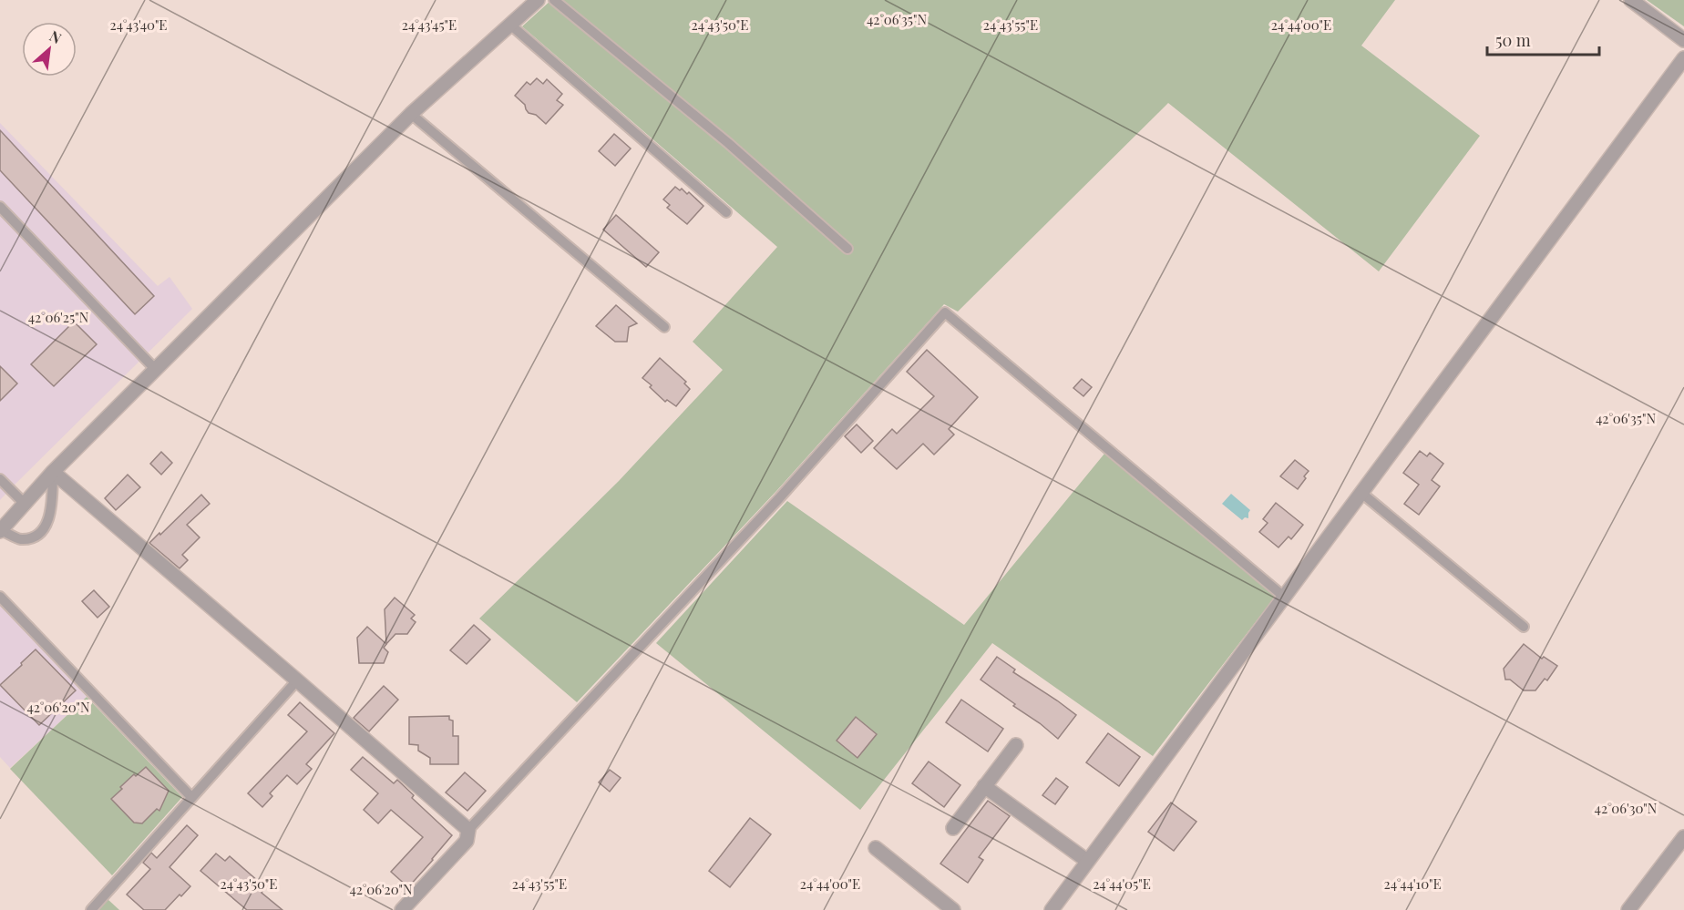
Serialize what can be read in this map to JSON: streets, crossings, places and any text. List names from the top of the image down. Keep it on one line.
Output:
{"scale_bar":"50 m","north":"top right","coordinates":["42°06'35\"N","24°43'40\"E","24°43'45\"E","24°43'50\"E","24°43'55\"E","24°44'00\"E","42°06'25\"N","42°06'20\"N","42°06'30\"N","24°44'05\"E","24°44'10\"E"]}
